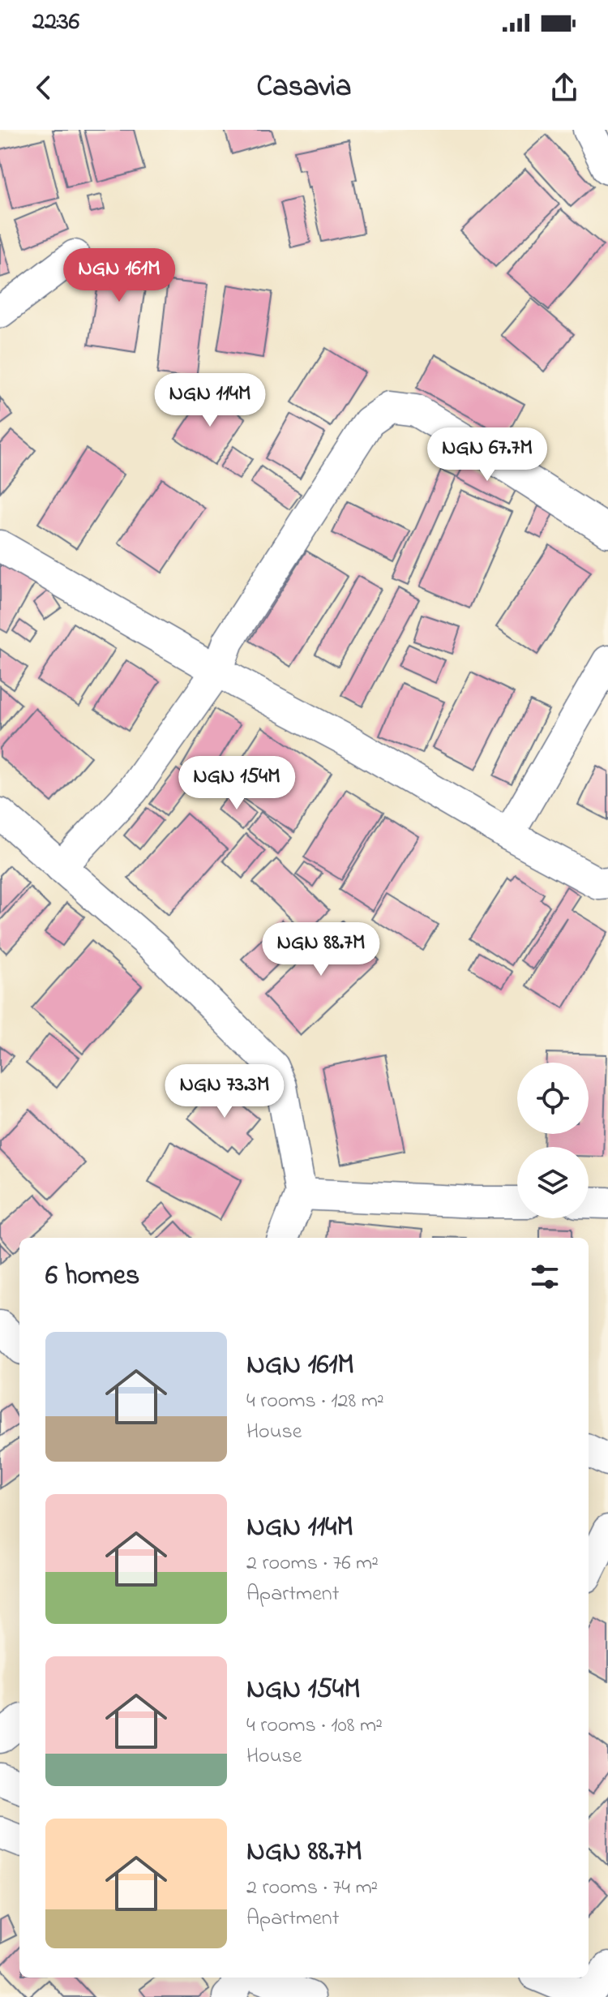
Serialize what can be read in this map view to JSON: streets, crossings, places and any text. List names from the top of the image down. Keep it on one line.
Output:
{"page":{"status":"22:36","header":"Casavia","price":["NGN 161M","NGN 114M","NGN 67.7M","NGN 154M","NGN 88.7M","NGN 73.3M"],"heading":"6 homes","list":[{"name":"NGN 161M","note":"4 rooms · 128 m² · House"},{"name":"NGN 114M","note":"2 rooms · 76 m² · Apartment"},{"name":"NGN 154M","note":"4 rooms · 108 m² · House"},{"name":"NGN 88.7M","note":"2 rooms · 74 m² · Apartment"}]}}
